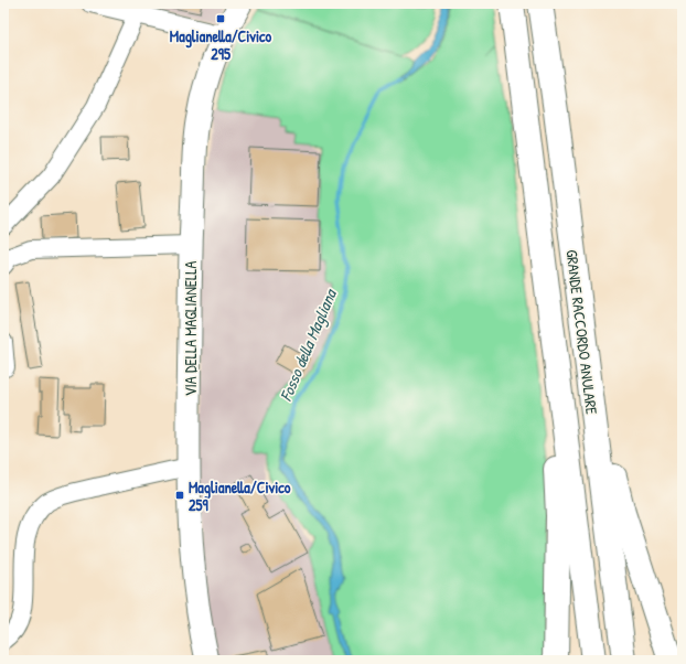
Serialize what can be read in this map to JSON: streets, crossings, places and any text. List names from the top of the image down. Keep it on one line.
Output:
{"streets":{"highway":["GRANDE RACCORDO ANULARE"],"main road":["VIA DELLA MAGLIANELLA"]},"water":["Fosso della Magliana"],"places":{"transit":["Maglianella/Civico 295","Maglianella/Civico 259"]}}
